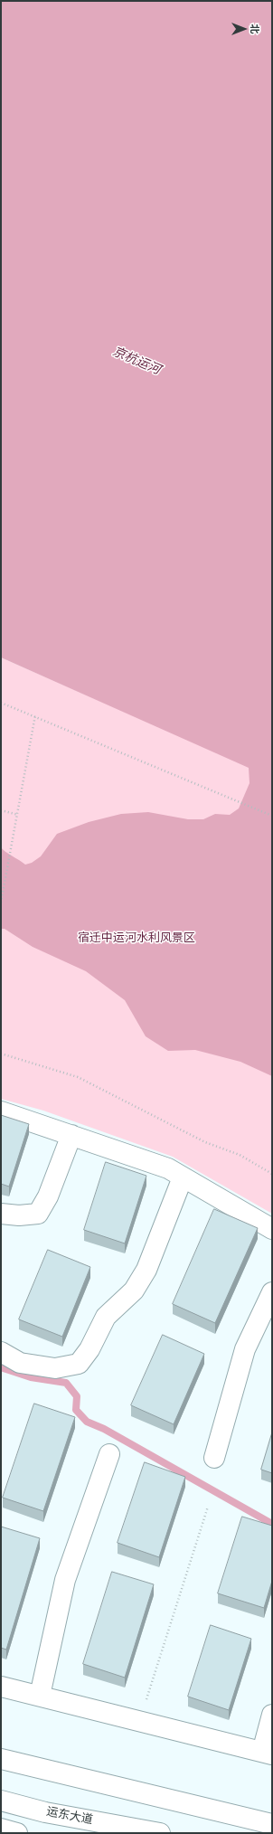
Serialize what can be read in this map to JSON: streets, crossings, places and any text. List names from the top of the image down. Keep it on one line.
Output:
{"streets":{"main road":["运东大道"]},"water":["京杭运河"],"parks":["宿迁中运河水利风景区"],"north":"right"}
